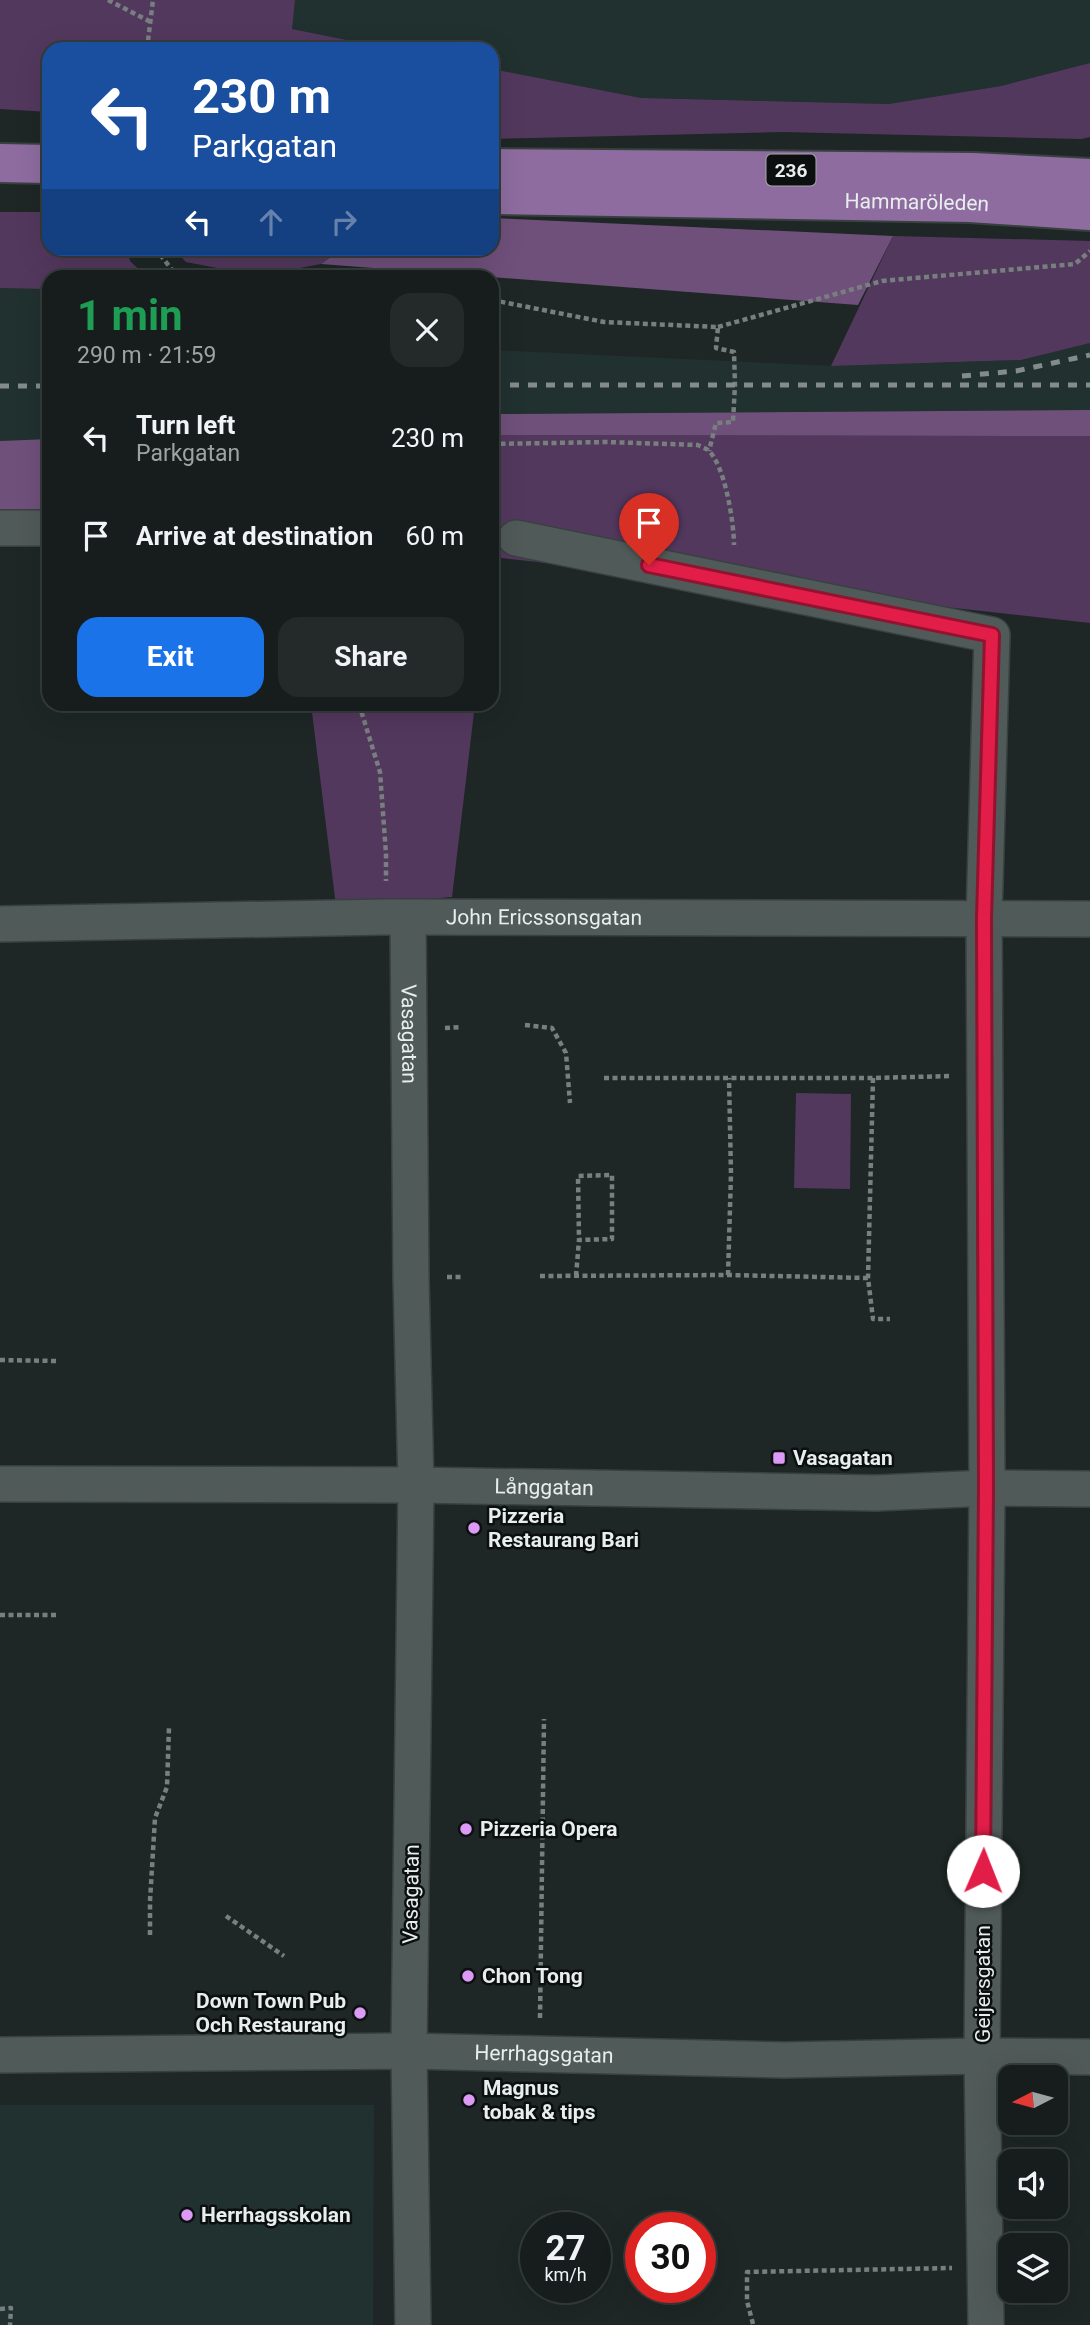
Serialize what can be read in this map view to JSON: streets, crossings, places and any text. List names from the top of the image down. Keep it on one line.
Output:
{"streets":{"main road":["236","Hammaröleden"],"street":["John Ericssonsgatan","Vasagatan","Långgatan","Geijersgatan","Herrhagsgatan"]},"crossings":[["John Ericssonsgatan","Vasagatan"],["John Ericssonsgatan","Geijersgatan"],["Vasagatan","Långgatan"],["Vasagatan","Herrhagsgatan"],["Långgatan","Geijersgatan"],["Geijersgatan","Herrhagsgatan"]],"places":{"transit":["Vasagatan"],"other":["Pizzeria Restaurang Bari","Pizzeria Opera","Chon Tong","Down Town Pub Och Restaurang","Magnus tobak & tips","Herrhagsskolan"]},"north":"left","page":{"turn":["230 m","Parkgatan"],"heading":["1 min","290 m · 21:59"],"list":[{"name":"Turn left","note":"Parkgatan","value":"230 m"},{"name":"Arrive at destination","value":"60 m"}],"buttons":["Exit","Share"],"speed":"27 km/h","limit":"30"}}
